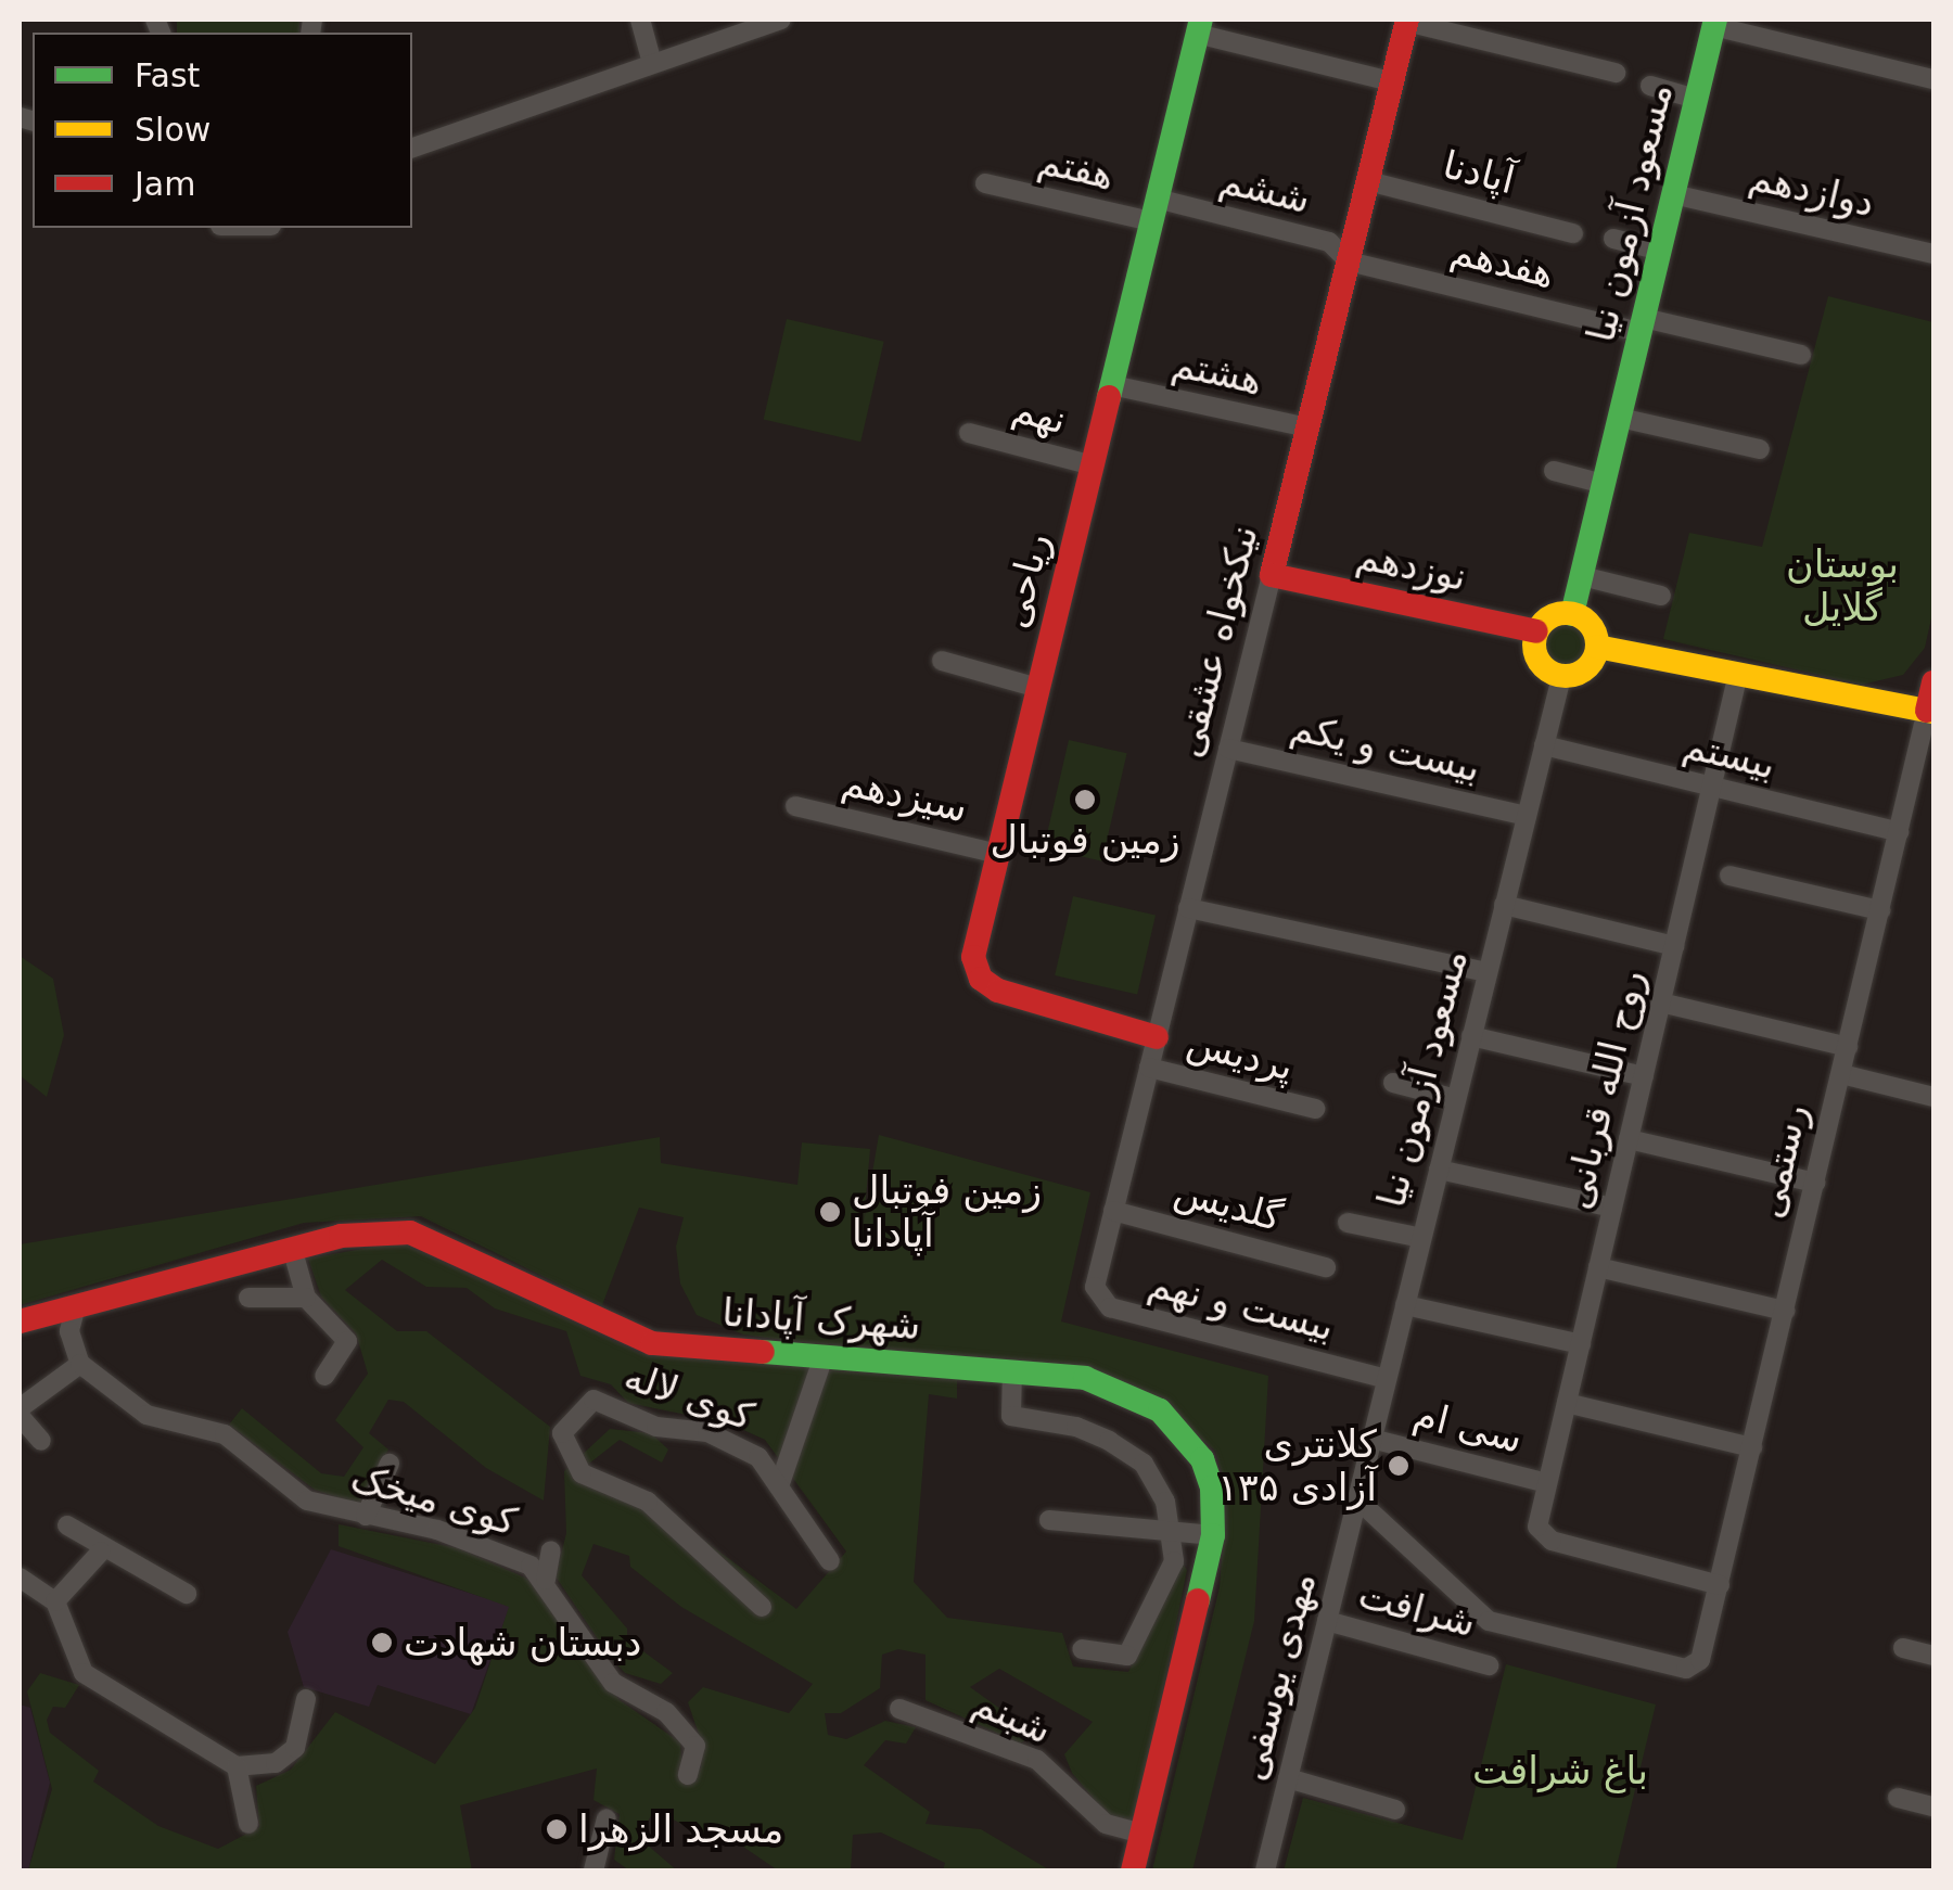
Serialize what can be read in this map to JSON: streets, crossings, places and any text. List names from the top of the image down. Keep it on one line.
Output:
{"streets":{"street":["هفتم","آپادنا","ششم","دوازدهم","مسعود آزمون نیا","هفدهم","هشتم","نهم","نوزدهم","ریاحی","نیکخواه عشقی","بیست و یکم","بیستم","سیزدهم","پردیس","روح الله قربانی","رستمی","گلدیس","بیست و نهم","شهرک آپادانا","کوی لاله","سی ام","کوی میخک","شرافت","مهدی یوسفی","شبنم"]},"crossings":[["هفتم","ششم"],["هفتم","ریاحی"],["آپادنا","نیکخواه عشقی"],["ششم","هفدهم"],["ششم","ریاحی"],["ششم","نیکخواه عشقی"],["دوازدهم","مسعود آزمون نیا"],["مسعود آزمون نیا","هفدهم"],["مسعود آزمون نیا","نوزدهم"],["مسعود آزمون نیا","بیست و یکم"],["مسعود آزمون نیا","بیستم"],["مسعود آزمون نیا","رستمی"],["مسعود آزمون نیا","بیست و نهم"],["مسعود آزمون نیا","سی ام"],["مسعود آزمون نیا","مهدی یوسفی"],["هفدهم","نیکخواه عشقی"],["هشتم","ریاحی"],["هشتم","نیکخواه عشقی"],["نهم","ریاحی"],["نوزدهم","نیکخواه عشقی"],["ریاحی","نیکخواه عشقی"],["ریاحی","سیزدهم"],["نیکخواه عشقی","بیست و یکم"],["نیکخواه عشقی","پردیس"],["نیکخواه عشقی","گلدیس"],["نیکخواه عشقی","بیست و نهم"],["بیستم","روح الله قربانی"],["بیستم","رستمی"],["روح الله قربانی","رستمی"],["روح الله قربانی","سی ام"],["رستمی","مهدی یوسفی"],["شهرک آپادانا","شبنم"],["شرافت","مهدی یوسفی"]],"parks":["بوستان گلایل","باغ شرافت"],"places":["زمین فوتبال","زمین فوتبال آپادانا","کلانتری ۱۳۵ آزادی","دبستان شهادت","مسجد الزهرا"],"legend":["Fast","Slow","Jam"]}
